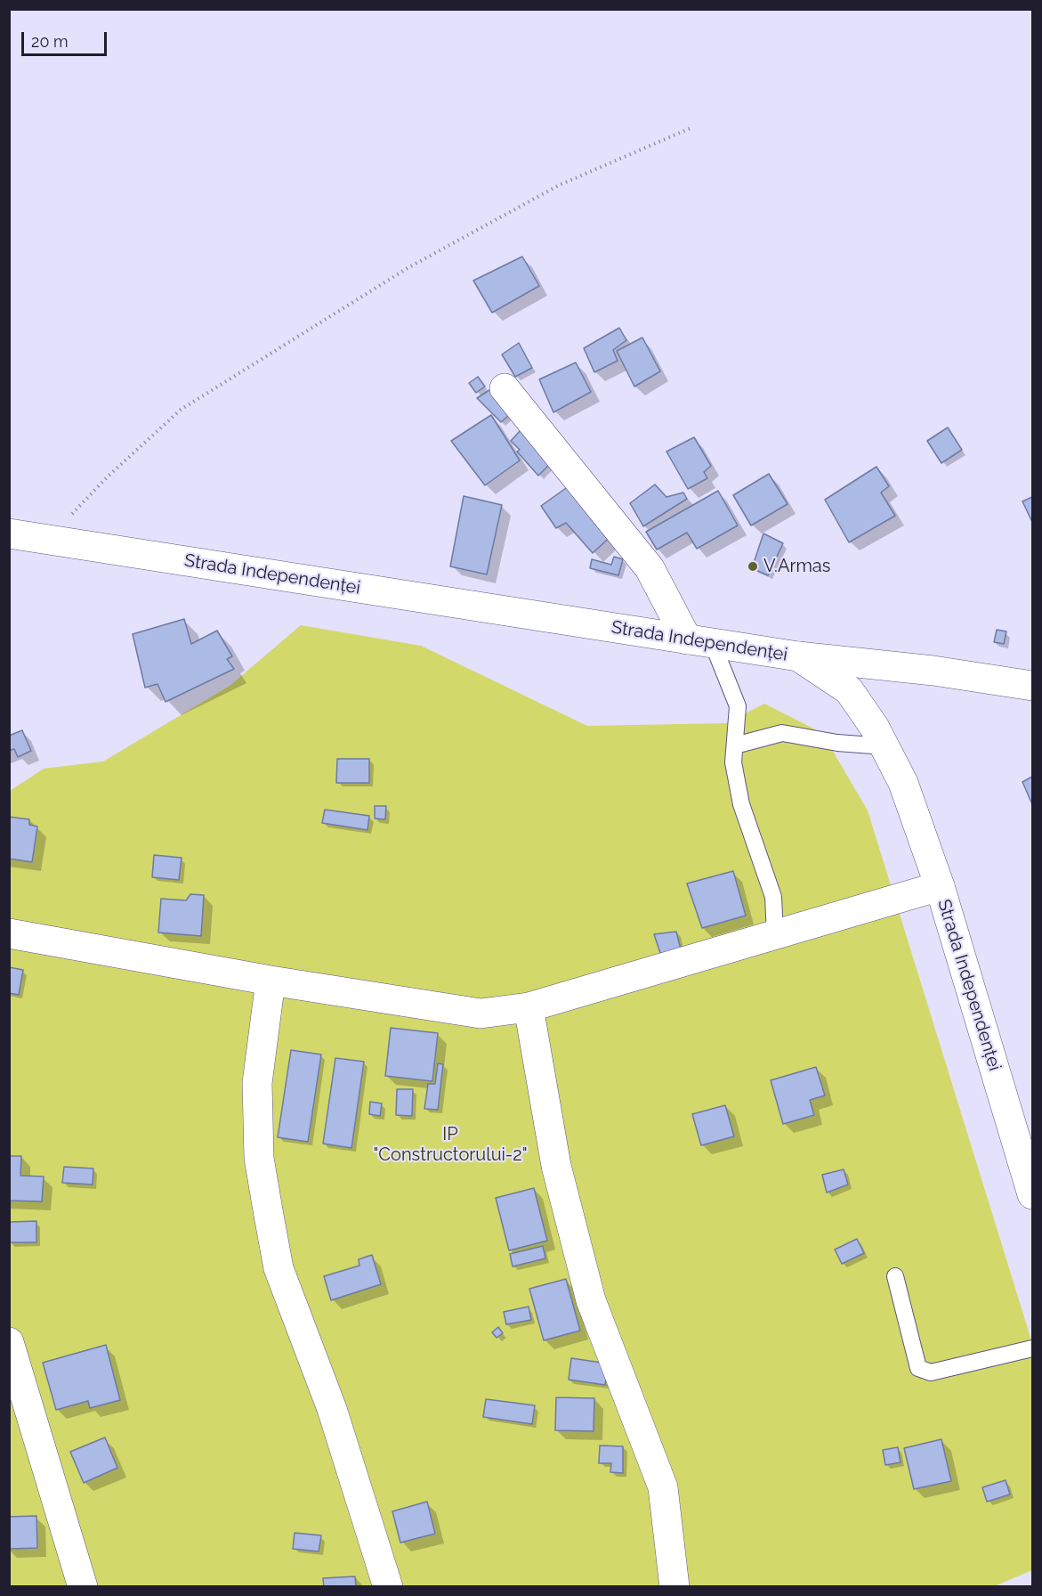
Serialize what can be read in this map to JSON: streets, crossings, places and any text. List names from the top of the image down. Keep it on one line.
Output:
{"streets":{"street":["Strada Independenței"]},"parks":["IP \"Constructorului-2\""],"places":["V.Armas"],"scale_bar":"20 m"}
